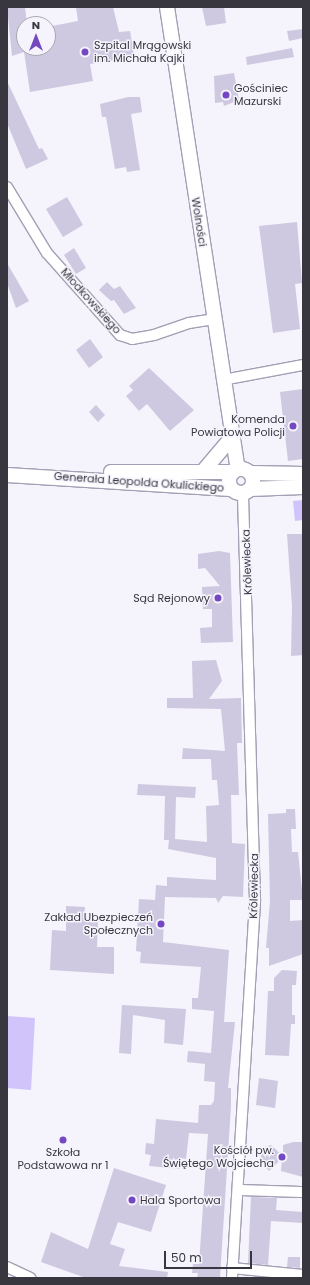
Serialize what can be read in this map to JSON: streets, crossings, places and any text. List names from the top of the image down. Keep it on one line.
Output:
{"streets":{"street":["Wolności","Młodkowskiego","Generała Leopolda Okulickiego","Królewiecka"]},"crossings":[["Wolności","Młodkowskiego"],["Wolności","Generała Leopolda Okulickiego"],["Wolności","Królewiecka"],["Generała Leopolda Okulickiego","Królewiecka"]],"places":["Szpital Mrągowski im. Michała Kajki","Gościniec Mazurski","Komenda Powiatowa Policji","Sąd Rejonowy","Zakład Ubezpieczeń Społecznych","Szkoła Podstawowa nr 1","Kościół pw. Świętego Wojciecha","Hala Sportowa"],"scale_bar":"50 m","north":"top"}
